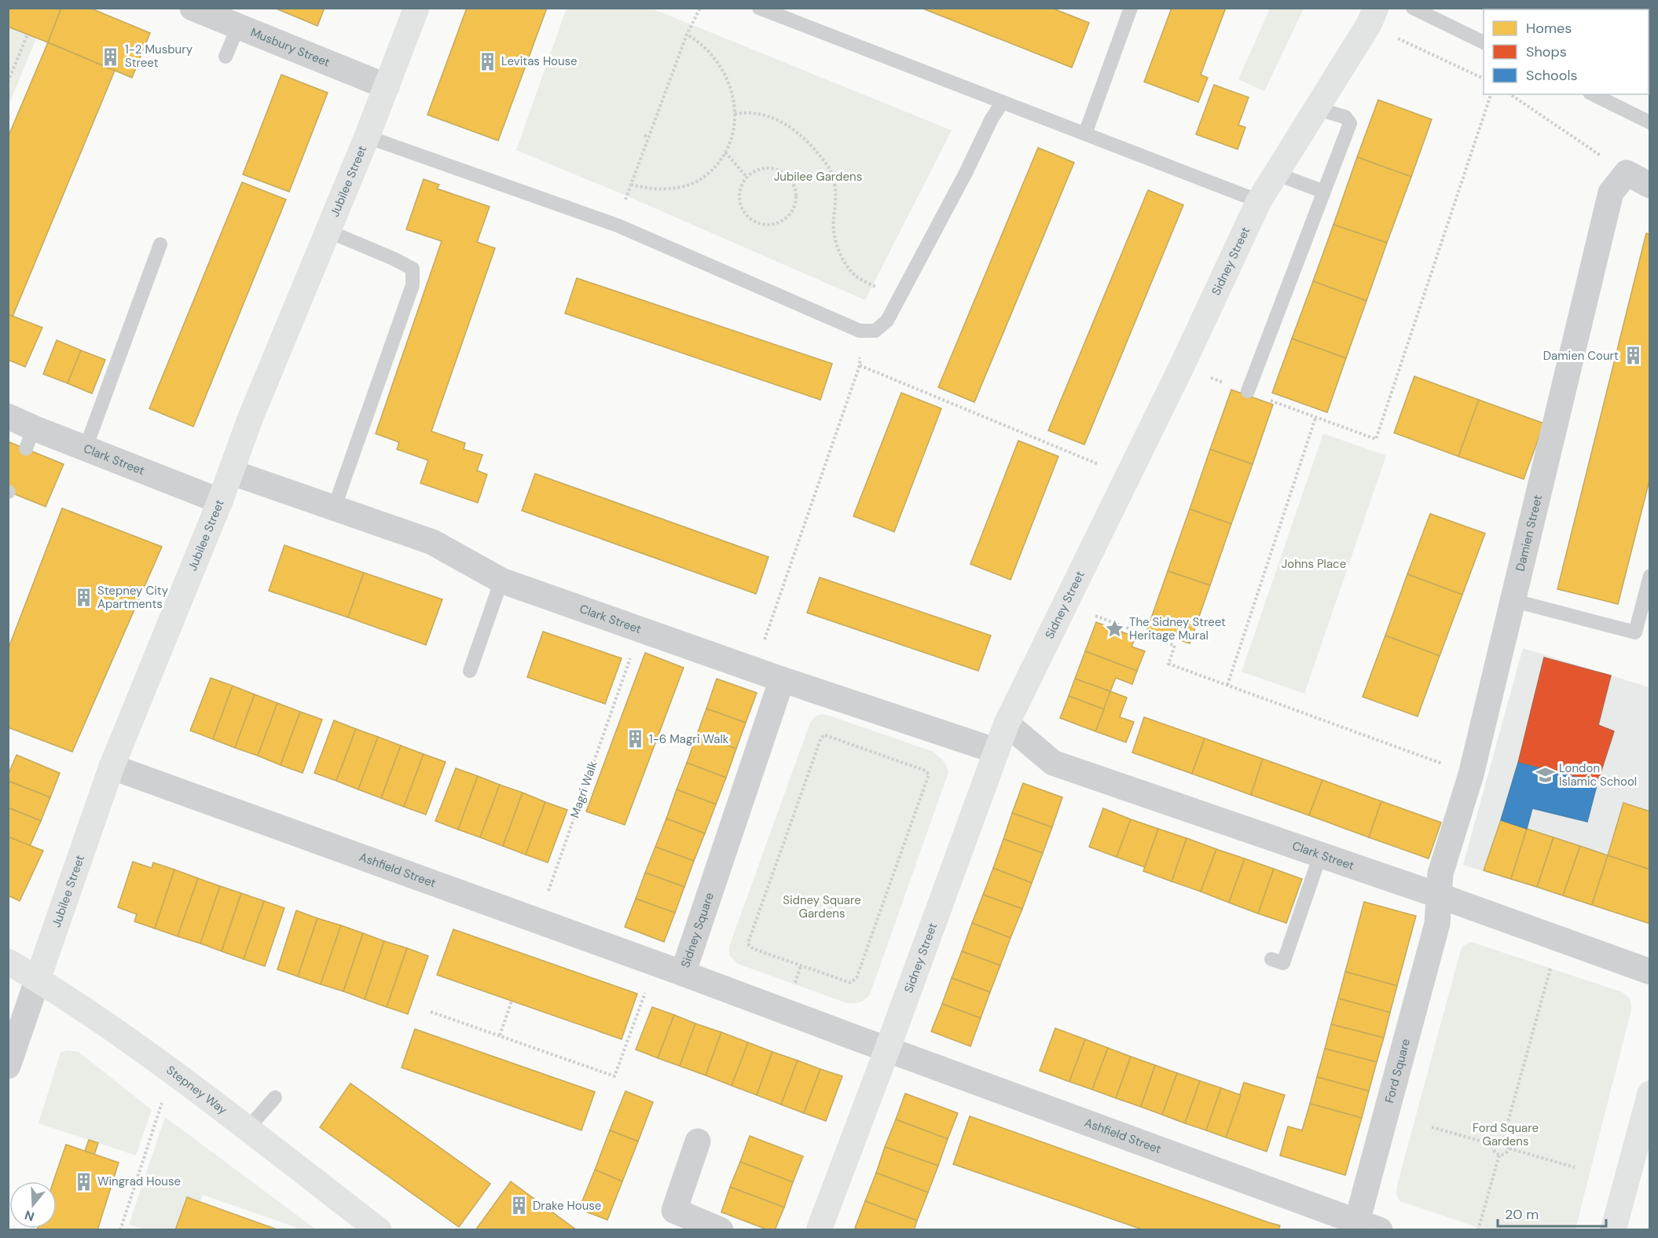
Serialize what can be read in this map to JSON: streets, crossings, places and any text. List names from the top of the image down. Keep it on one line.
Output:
{"streets":{"street":["Musbury Street","Jubilee Street","Sidney Street","Clark Street","Damien Street","Ashfield Street","Sidney Square","Ford Square","Stepney Way"],"path":["Magri Walk"]},"crossings":[["Musbury Street","Jubilee Street"],["Jubilee Street","Clark Street"],["Jubilee Street","Ashfield Street"],["Jubilee Street","Stepney Way"],["Sidney Street","Clark Street"],["Sidney Street","Ashfield Street"],["Sidney Street","Sidney Square"],["Clark Street","Damien Street"],["Clark Street","Sidney Square"],["Clark Street","Ford Square"],["Damien Street","Ford Square"],["Magri Walk","Ashfield Street"],["Ashfield Street","Sidney Square"],["Ashfield Street","Ford Square"]],"parks":["Jubilee Gardens","Johns Place","Sidney Square Gardens","Ford Square Gardens"],"places":{"building":["1-2 Musbury Street","Levitas House","Damien Court","Stepney City Apartments","1-6 Magri Walk","Wingrad House","Drake House"],"place":["The Sidney Street Heritage Mural"],"school or university":["London Islamic School"]},"legend":["Homes","Shops","Schools"],"scale_bar":"20 m","north":"bottom"}
